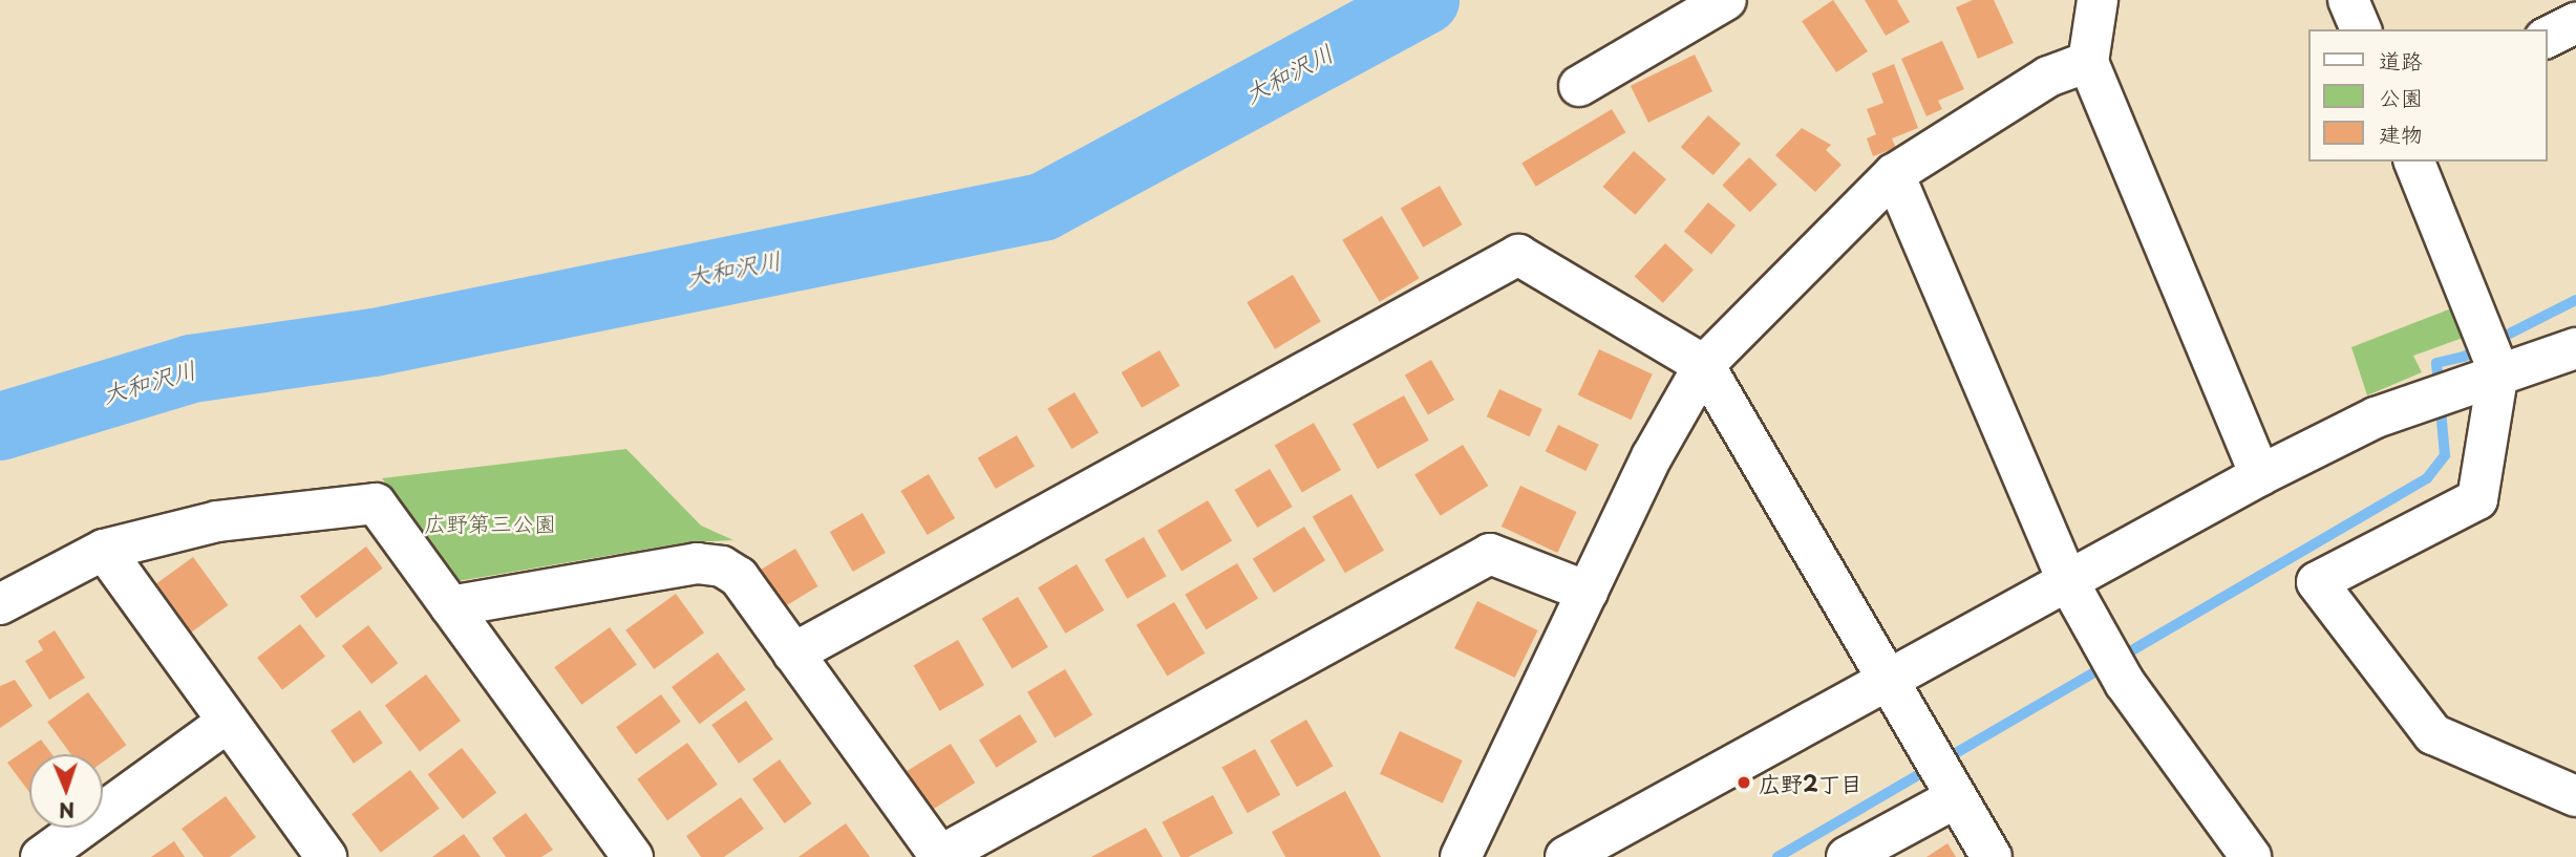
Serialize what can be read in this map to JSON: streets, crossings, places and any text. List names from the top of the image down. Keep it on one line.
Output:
{"water":["大和沢川"],"parks":["広野第三公園"],"places":["広野2丁目"],"legend":["道路","公園","建物"],"north":"bottom"}
